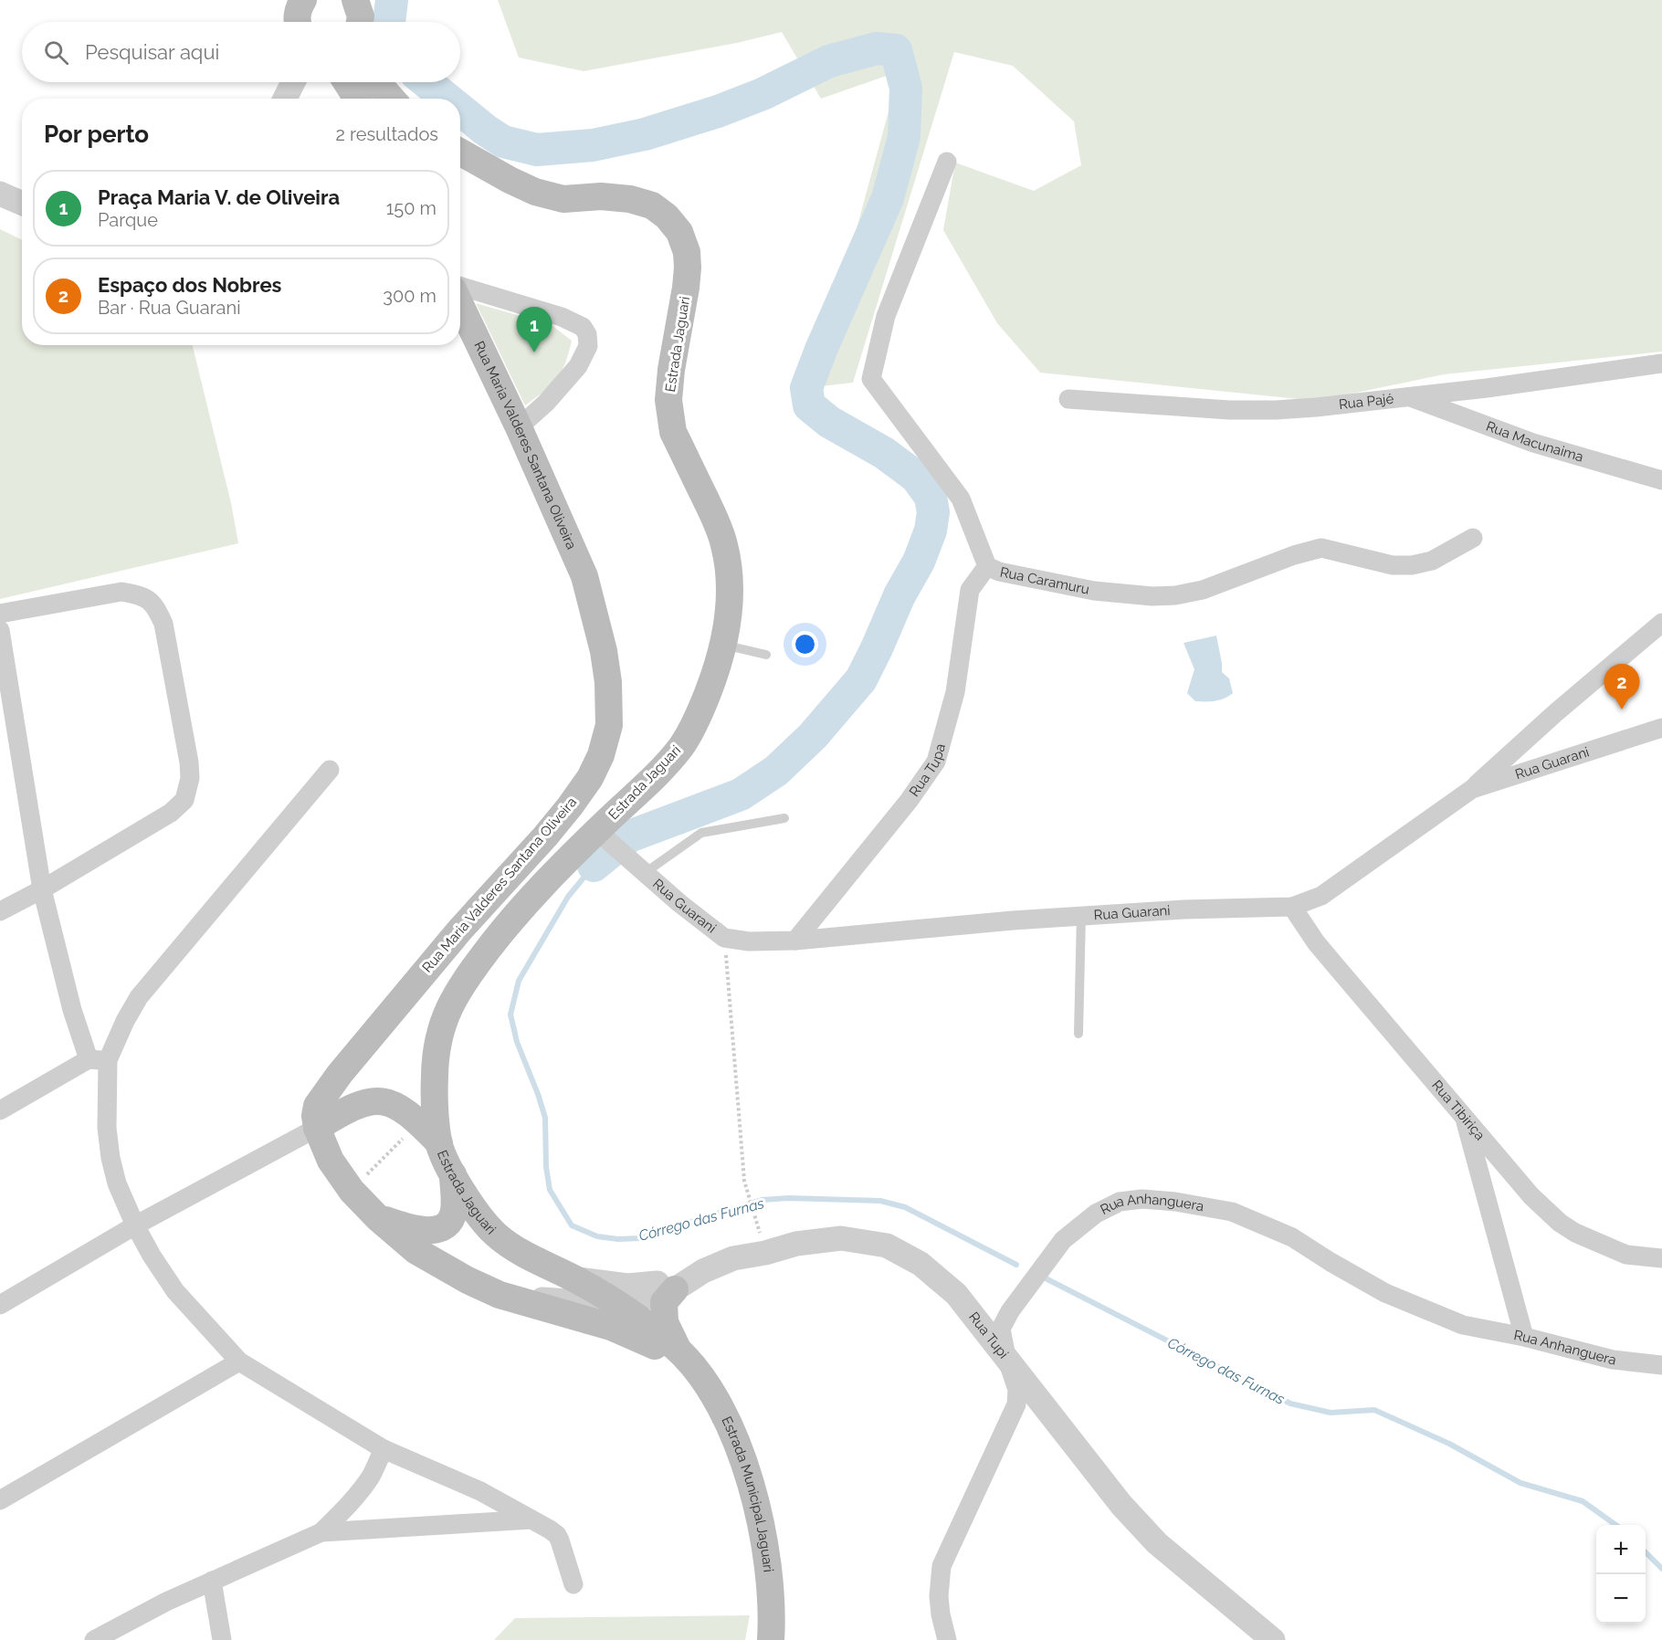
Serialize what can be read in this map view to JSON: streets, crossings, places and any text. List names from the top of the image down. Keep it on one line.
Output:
{"streets":{"main road":["Estrada Jaguari","Rua Maria Valderes Santana Oliveira","Estrada Municipal Jaguari"],"street":["Rua Pajé","Rua Macunaima","Rua Caramuru","Rua Guarani","Rua Tupa","Rua Tibiriça","Rua Anhanguera","Rua Tupi"]},"crossings":[["Estrada Jaguari","Rua Maria Valderes Santana Oliveira"],["Estrada Jaguari","Rua Guarani"],["Estrada Jaguari","Rua Tupi"],["Estrada Jaguari","Estrada Municipal Jaguari"],["Rua Pajé","Rua Macunaima"],["Rua Maria Valderes Santana Oliveira","Rua Tupi"],["Rua Maria Valderes Santana Oliveira","Estrada Municipal Jaguari"],["Rua Caramuru","Rua Tupa"],["Rua Guarani","Rua Tupa"],["Rua Guarani","Rua Tibiriça"],["Rua Anhanguera","Rua Tupi"]],"water":["Córrego das Furnas"],"page":{"search":"Pesquisar aqui","heading":["Por perto","2 resultados"],"list":[{"mark":"1","name":"Praça Maria V. de Oliveira","note":"Parque","value":"150 m"},{"mark":"2","name":"Espaço dos Nobres","note":"Bar · Rua Guarani","value":"300 m"}],"pins":["1","2"],"map_buttons":["+","−"]}}
